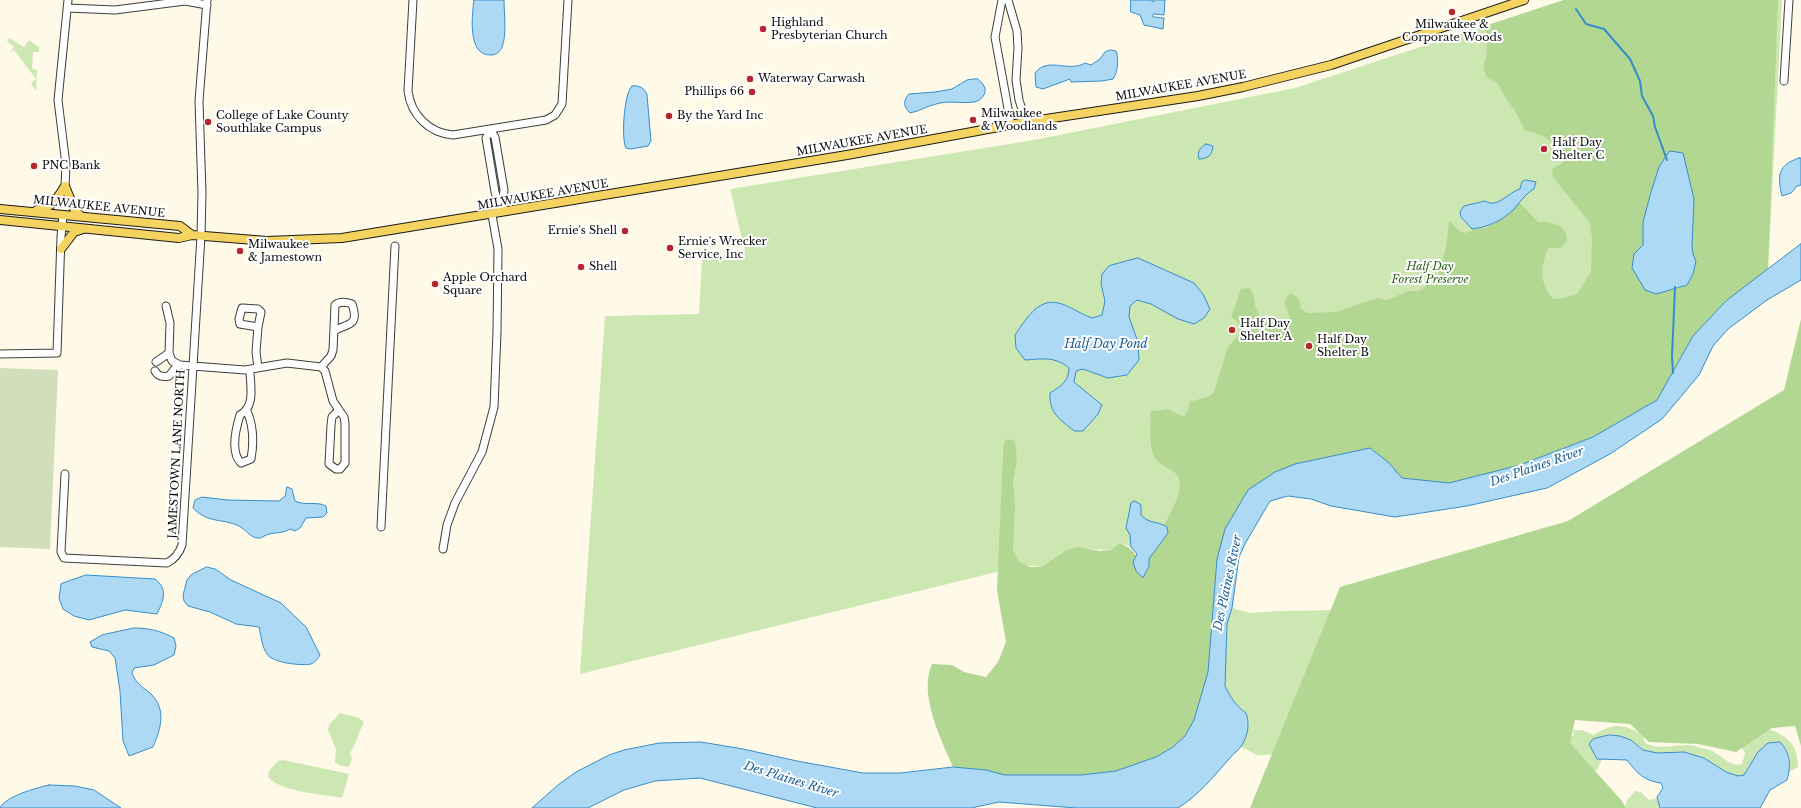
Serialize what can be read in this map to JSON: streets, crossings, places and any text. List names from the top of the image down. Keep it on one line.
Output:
{"streets":{"main road":["MILWAUKEE AVENUE"],"street":["JAMESTOWN LANE NORTH"]},"crossings":[["MILWAUKEE AVENUE","JAMESTOWN LANE NORTH"]],"water":["Half Day Pond","Des Plaines River"],"parks":["Half Day Forest Preserve"],"places":["Milwaukee & Corporate Woods","Highland Presbyterian Church","Waterway Carwash","Phillips 66","By the Yard Inc","Milwaukee & Woodlands","College of Lake County Southlake Campus","Half Day Shelter C","PNC Bank","Ernie's Shell","Ernie's Wrecker Service, Inc","Milwaukee & Jamestown","Shell","Apple Orchard Square","Half Day Shelter A","Half Day Shelter B"]}
